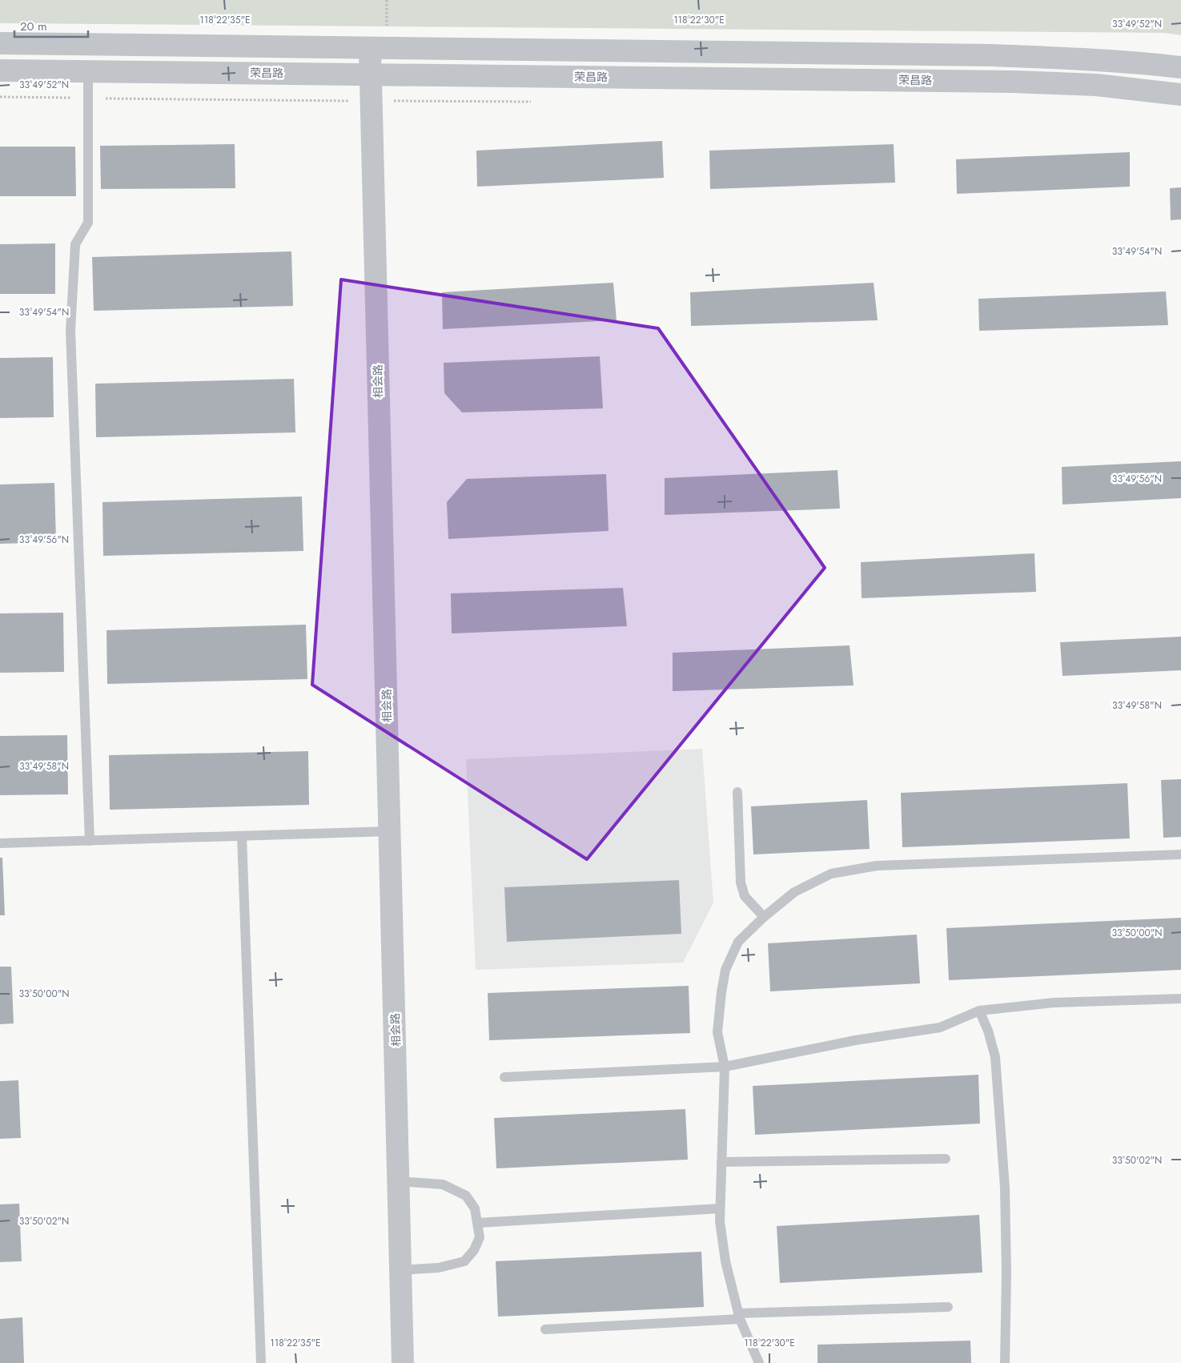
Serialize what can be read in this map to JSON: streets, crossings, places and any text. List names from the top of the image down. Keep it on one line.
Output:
{"streets":{"street":["荣昌路","相会路"]},"crossings":[["荣昌路","相会路"]],"scale_bar":"20 m","coordinates":["118°22'35\"E","118°22'30\"E","33°49'52\"N","33°49'54\"N","33°49'56\"N","33°49'58\"N","33°50'00\"N","33°50'02\"N"]}
